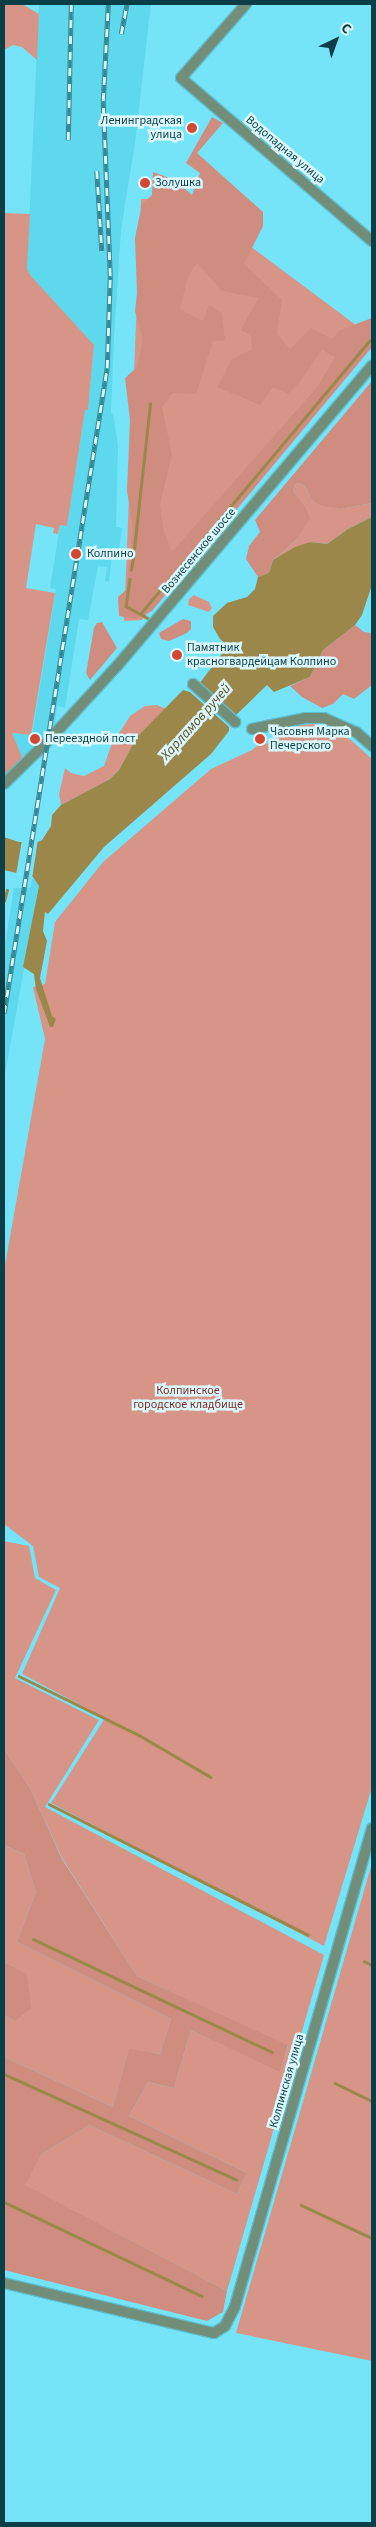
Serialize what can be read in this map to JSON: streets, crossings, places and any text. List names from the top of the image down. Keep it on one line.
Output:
{"streets":{"street":["Водопадная улица","Вознесенское шоссе","Колпинская улица"]},"water":["Харламов ручей"],"parks":["Колпинское городское кладбище"],"places":["Ленинградская улица","Золушка","Колпино","Памятник красногвардейцам Колпино","Переездной пост","Часовня Марка Печерского"],"north":"top right"}
